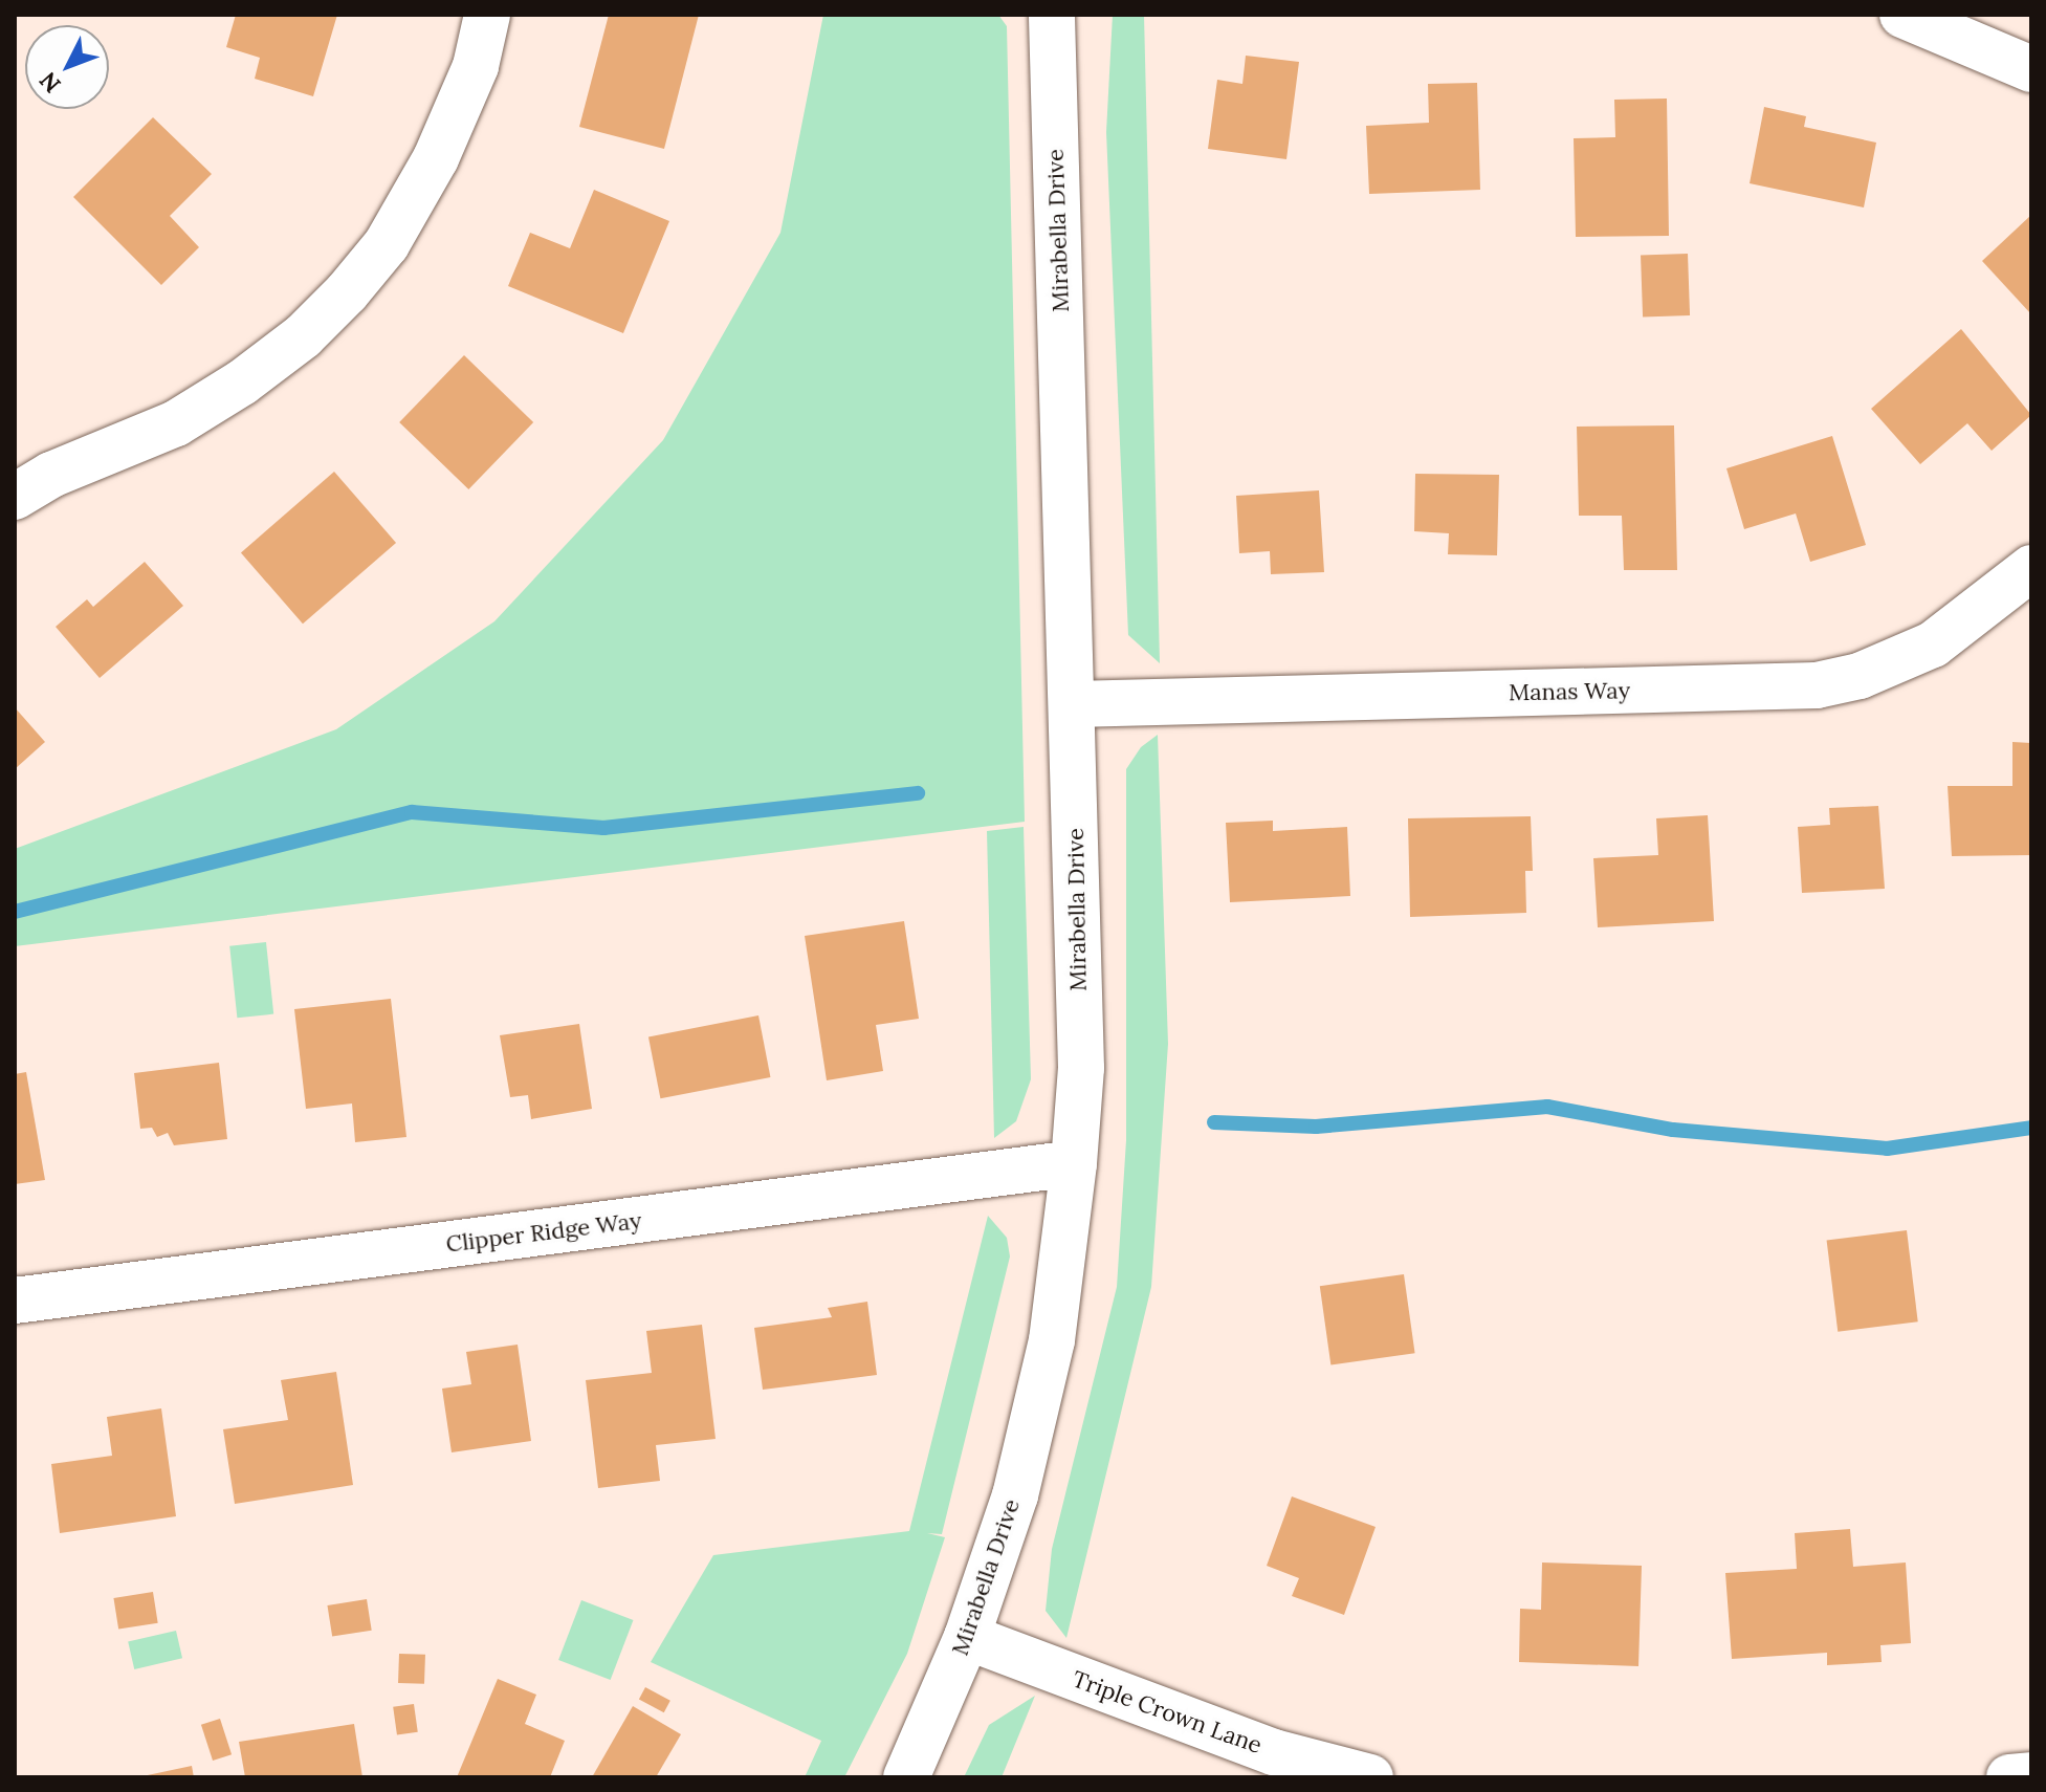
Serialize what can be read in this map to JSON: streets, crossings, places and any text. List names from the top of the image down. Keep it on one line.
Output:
{"streets":{"street":["Mirabella Drive","Manas Way","Clipper Ridge Way","Triple Crown Lane"]},"crossings":[["Mirabella Drive","Manas Way"],["Mirabella Drive","Clipper Ridge Way"],["Mirabella Drive","Triple Crown Lane"]],"north":"bottom left"}
